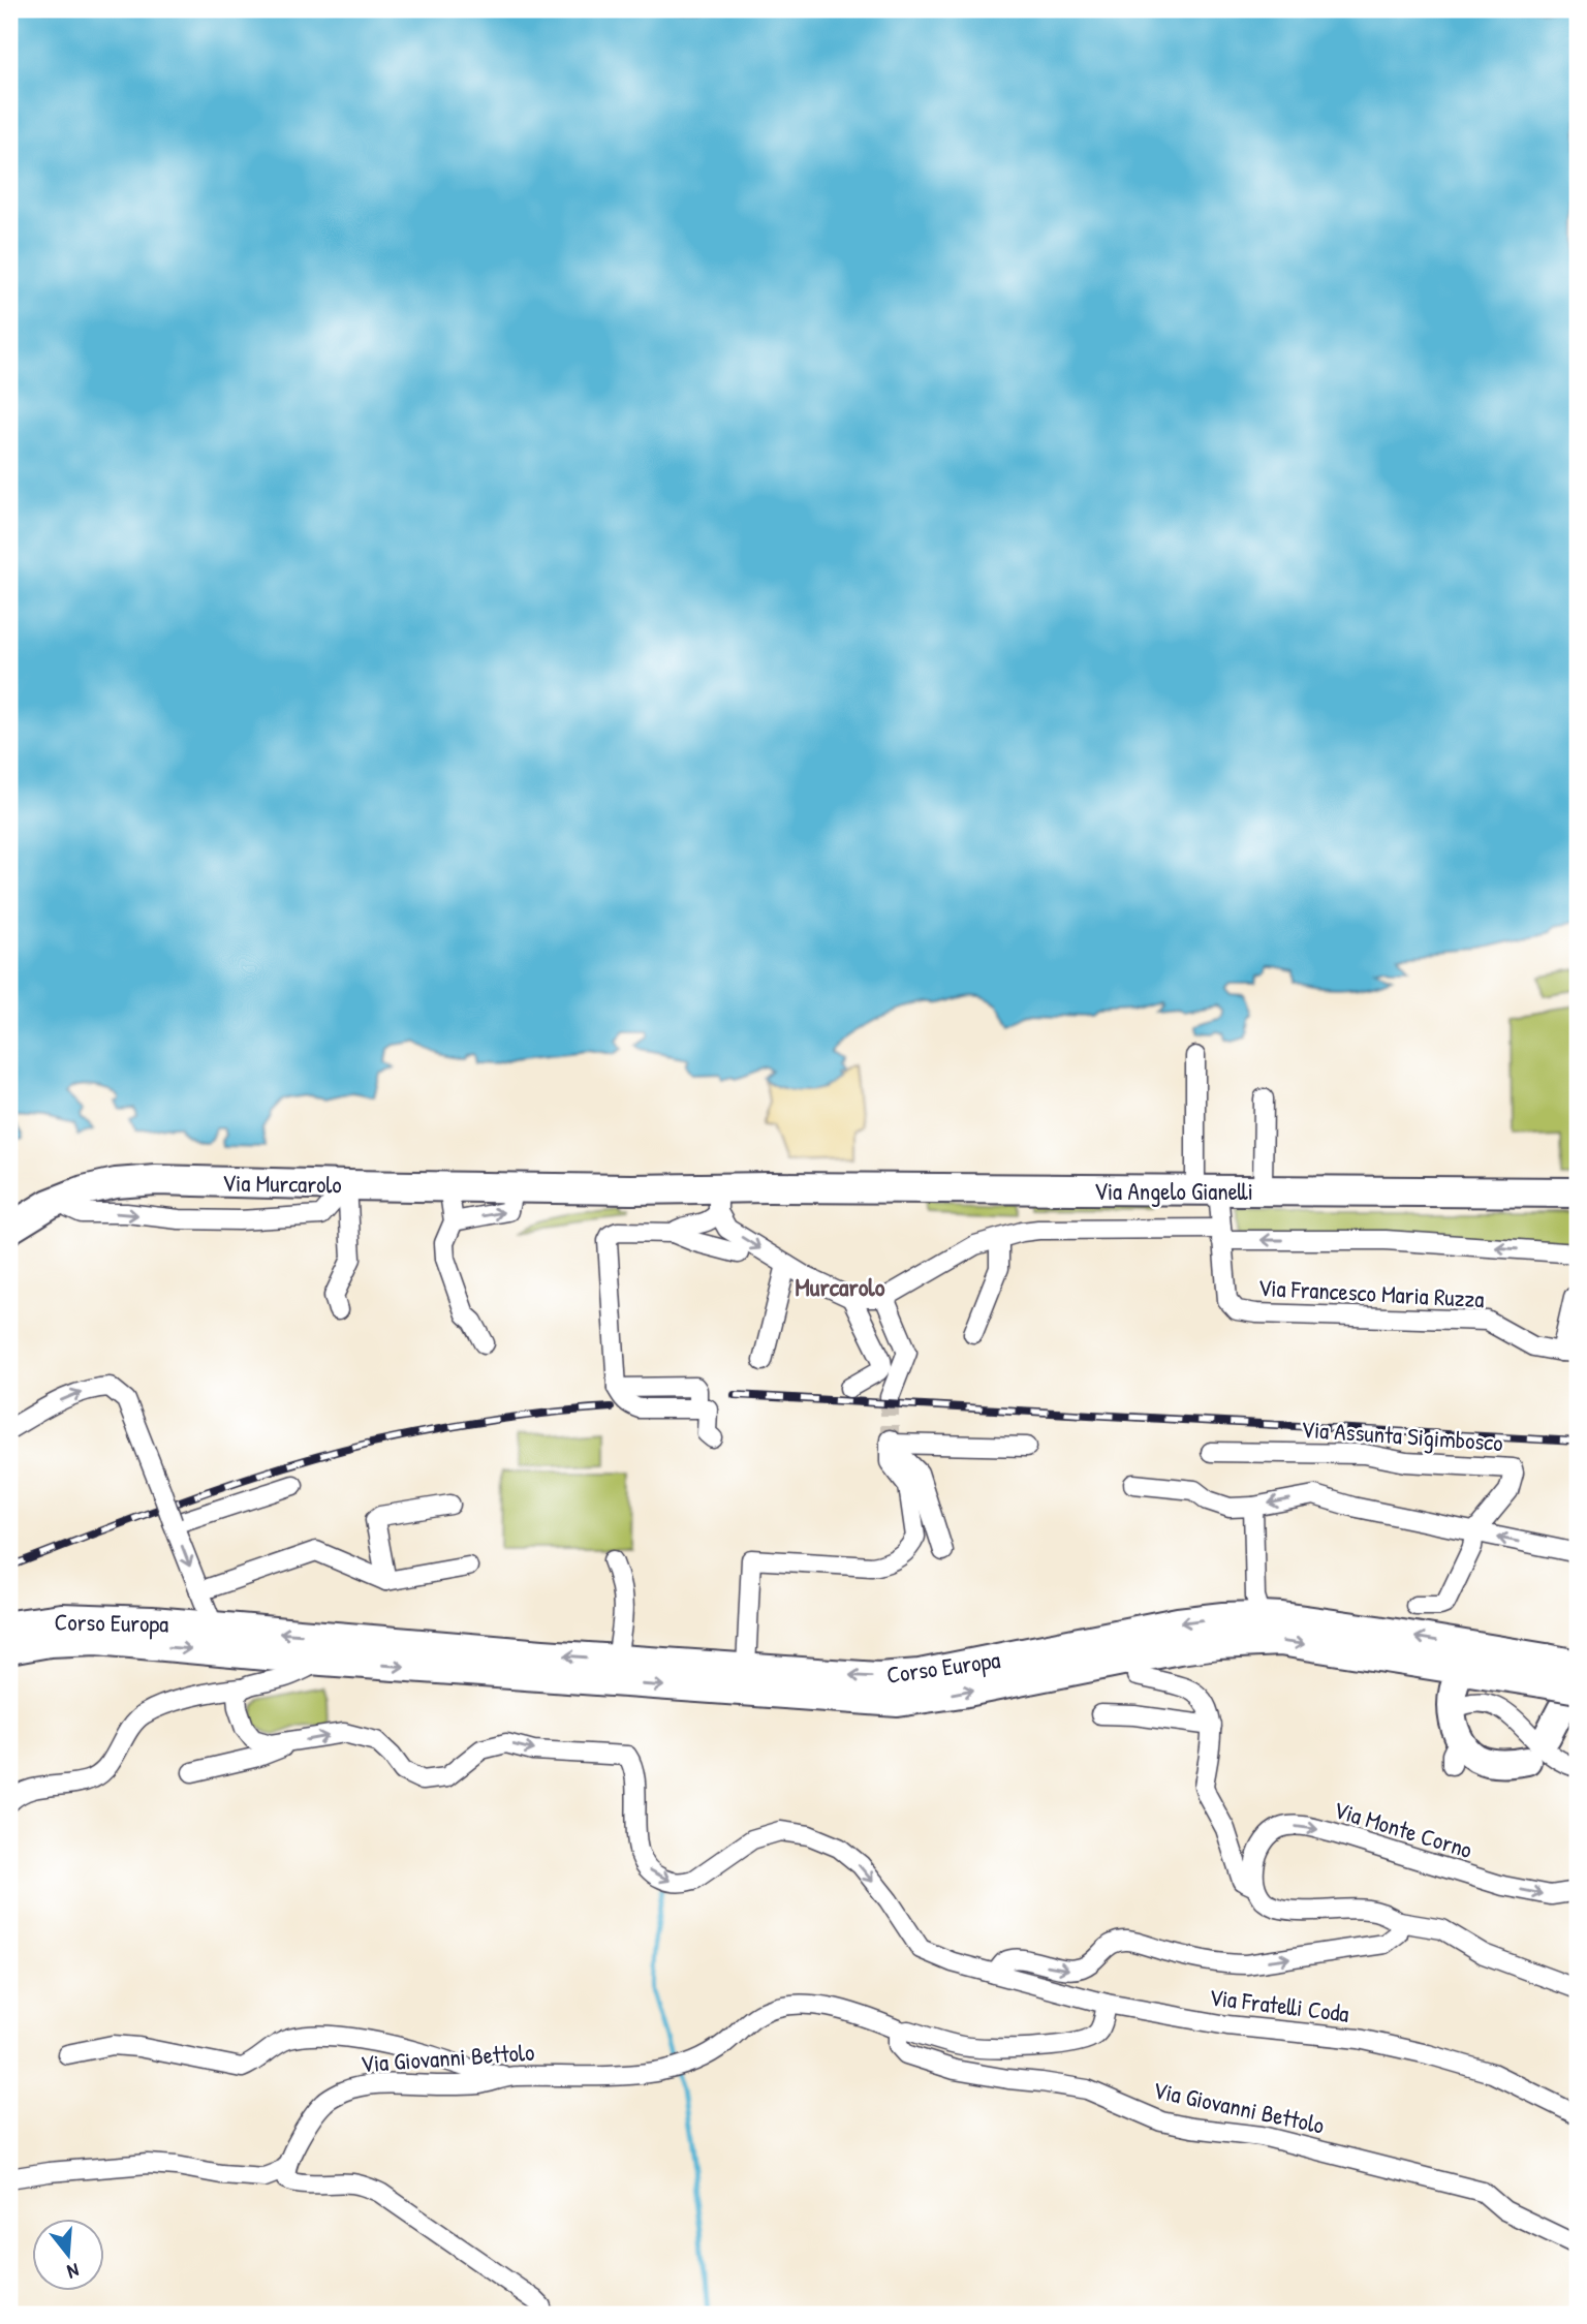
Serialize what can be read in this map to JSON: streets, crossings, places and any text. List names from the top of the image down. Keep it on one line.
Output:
{"streets":{"main road":["Via Murcarolo","Via Angelo Gianelli","Corso Europa"],"street":["Via Francesco Maria Ruzza","Via Assunta Sigimbosco","Via Monte Corno","Via Fratelli Coda","Via Giovanni Bettolo"]},"crossings":[["Via Murcarolo","Via Angelo Gianelli"],["Via Angelo Gianelli","Via Francesco Maria Ruzza"],["Via Fratelli Coda","Via Giovanni Bettolo"]],"districts":["Murcarolo"],"north":"bottom"}
